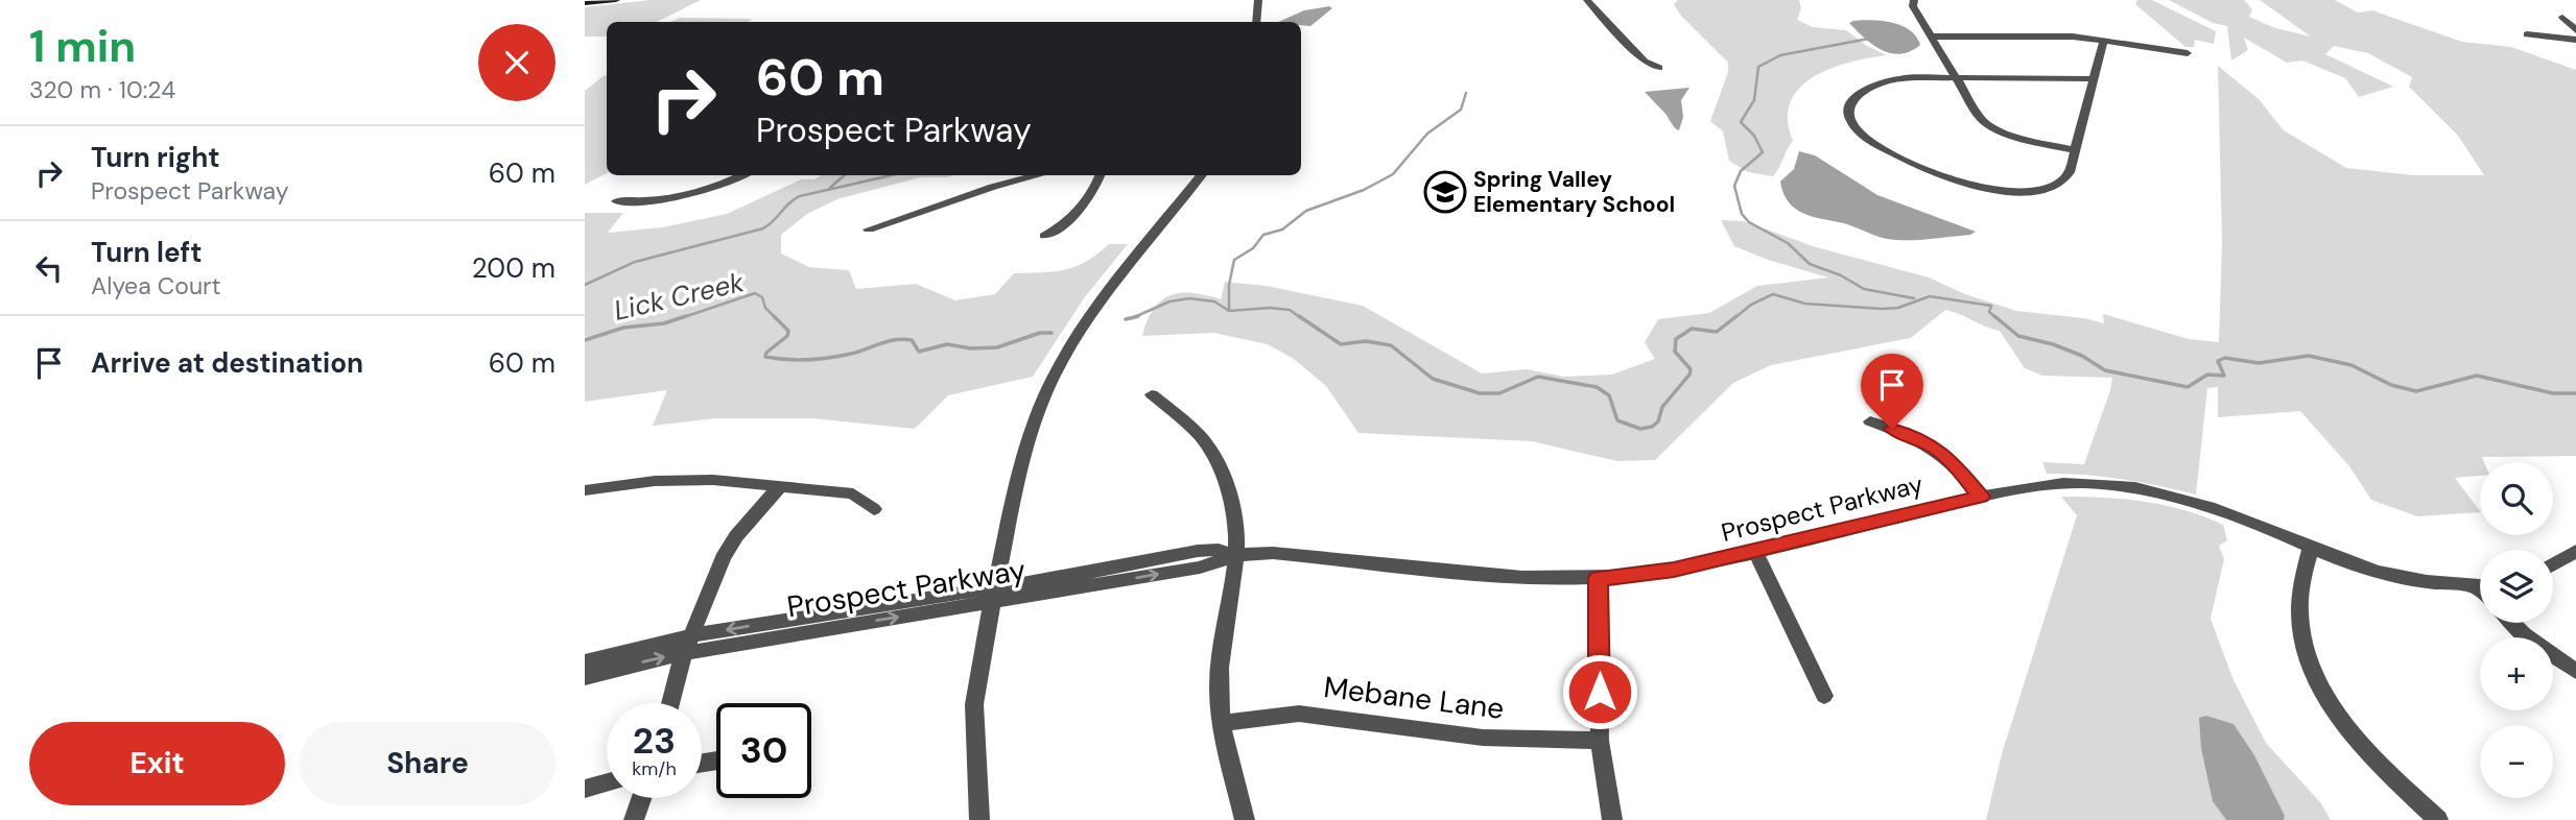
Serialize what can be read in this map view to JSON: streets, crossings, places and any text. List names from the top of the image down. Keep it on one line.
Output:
{"streets":{"street":["Prospect Parkway","Mebane Lane"]},"water":["Lick Creek"],"places":{"school or university":["Spring Valley Elementary School"]},"page":{"heading":["1 min","320 m · 10:24"],"turn":["60 m","Prospect Parkway"],"list":[{"name":"Turn right","note":"Prospect Parkway","value":"60 m"},{"name":"Turn left","note":"Alyea Court","value":"200 m"},{"name":"Arrive at destination","value":"60 m"}],"map_buttons":["+","−"],"speed":"23 km/h","limit":"30","buttons":["Exit","Share"]}}
